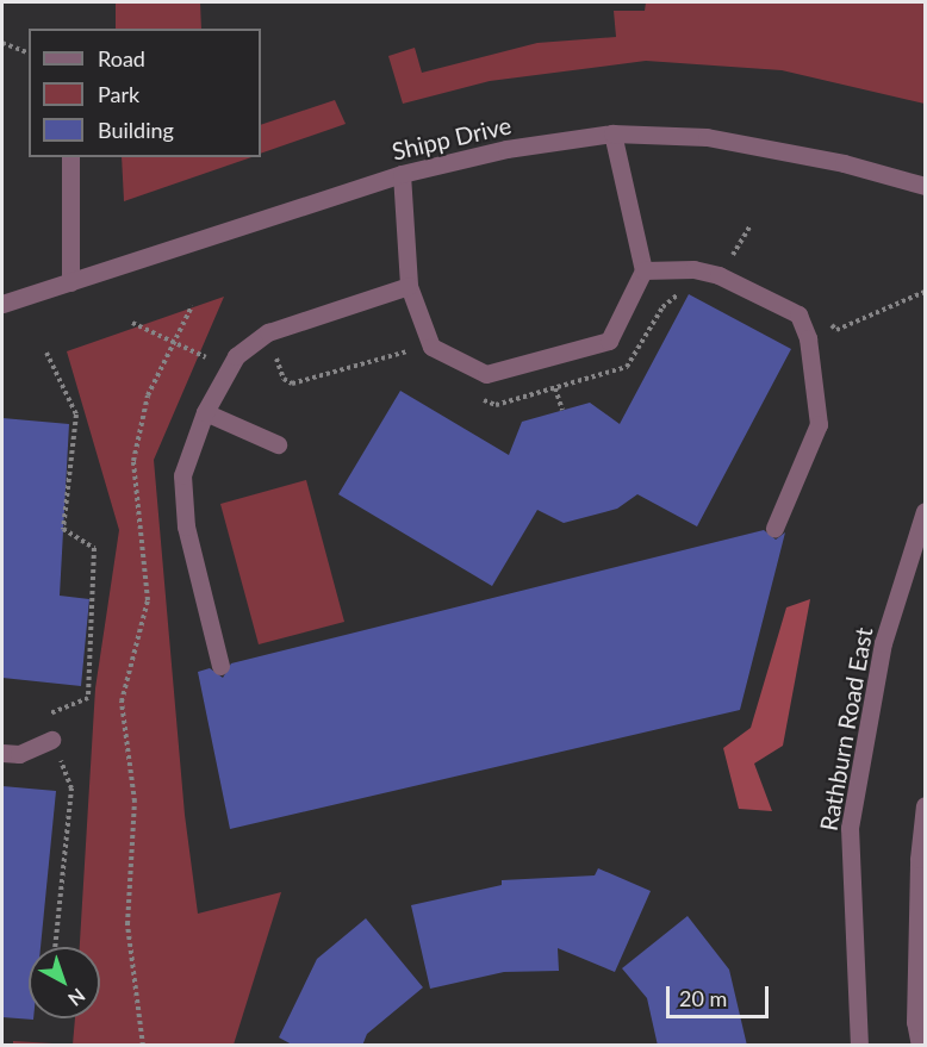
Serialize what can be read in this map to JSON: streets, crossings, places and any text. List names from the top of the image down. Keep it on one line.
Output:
{"streets":{"street":["Shipp Drive","Rathburn Road East"]},"legend":["Road","Park","Building"],"scale_bar":"20 m","north":"bottom right"}
